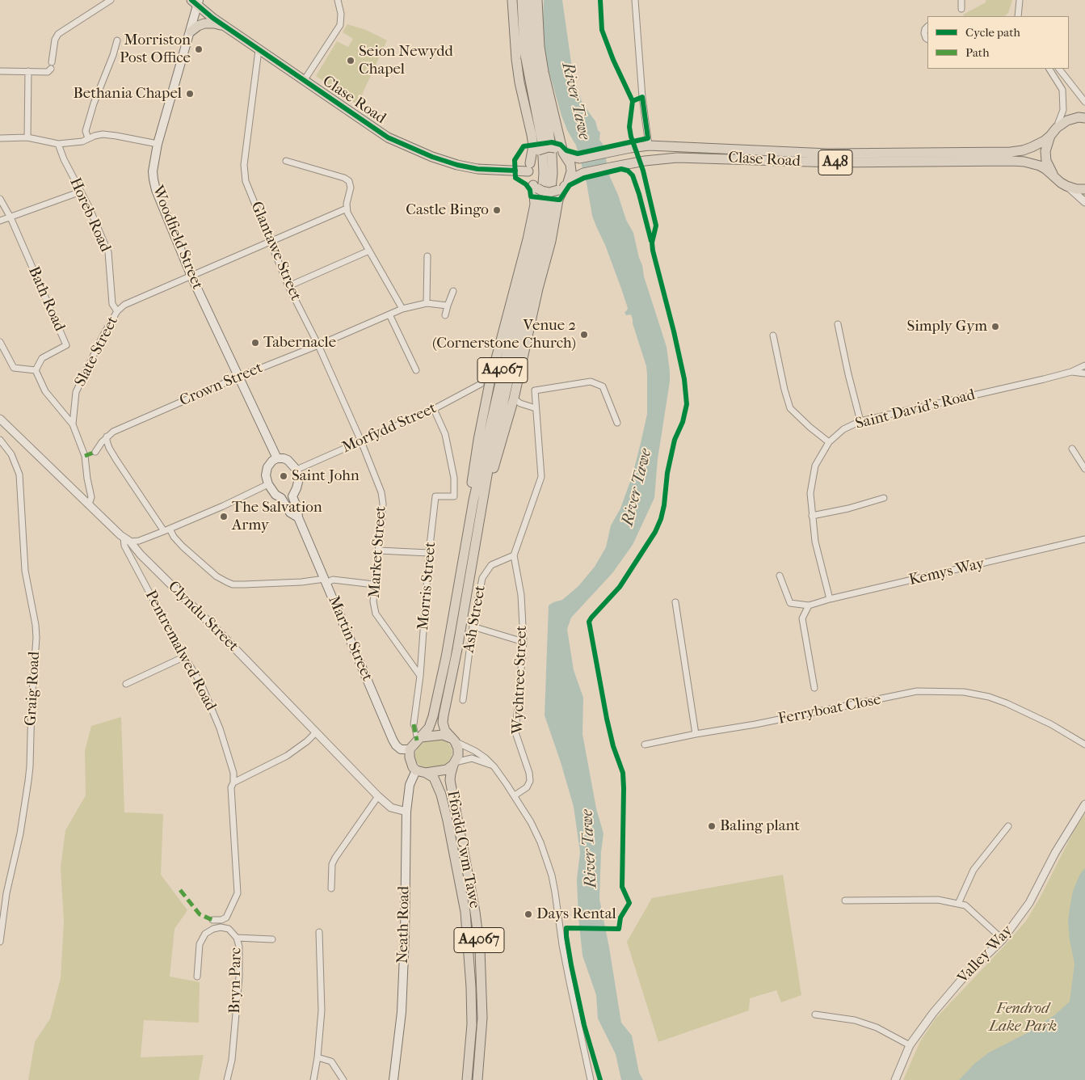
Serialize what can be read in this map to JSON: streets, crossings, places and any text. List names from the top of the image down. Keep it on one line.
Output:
{"streets":{"main road":["Clase Road","A48","Woodfield Street","A4067","Martin Street","Ffordd Cwm Tawe","Neath Road"],"street":["Horeb Road","Glantawe Street","Bath Road","Slate Street","Crown Street","Saint David's Road","Morfydd Street","Market Street","Kemys Way","Morris Street","Clyndu Street","Ash Street","Pentremalwed Road","Wychtree Street","Graig Road","Ferryboat Close","Valley Way","Bryn Parc"]},"crossings":[["Clase Road","Woodfield Street"],["Clase Road","Glantawe Street"],["Horeb Road","Slate Street"],["Woodfield Street","Slate Street"],["Woodfield Street","Crown Street"],["Woodfield Street","Morfydd Street"],["Glantawe Street","Slate Street"],["Glantawe Street","Crown Street"],["Glantawe Street","Morfydd Street"],["Glantawe Street","Market Street"],["A4067","Martin Street"],["A4067","Ffordd Cwm Tawe"],["A4067","Neath Road"],["Saint David's Road","Kemys Way"],["Morfydd Street","Market Street"],["Morfydd Street","Morris Street"],["Market Street","Morris Street"],["Clyndu Street","Pentremalwed Road"],["Clyndu Street","Neath Road"],["Ash Street","Wychtree Street"],["Martin Street","Ffordd Cwm Tawe"],["Martin Street","Neath Road"],["Ffordd Cwm Tawe","Neath Road"]],"water":["River Tawe"],"parks":["Fendrod Lake Park"],"places":["Morriston Post Office","Seion Newydd Chapel","Bethania Chapel","Castle Bingo","Simply Gym","Venue 2 (Cornerstone Church)","Tabernacle","Saint John","The Salvation Army","Baling plant","Days Rental"],"legend":["Cycle path","Path"]}
